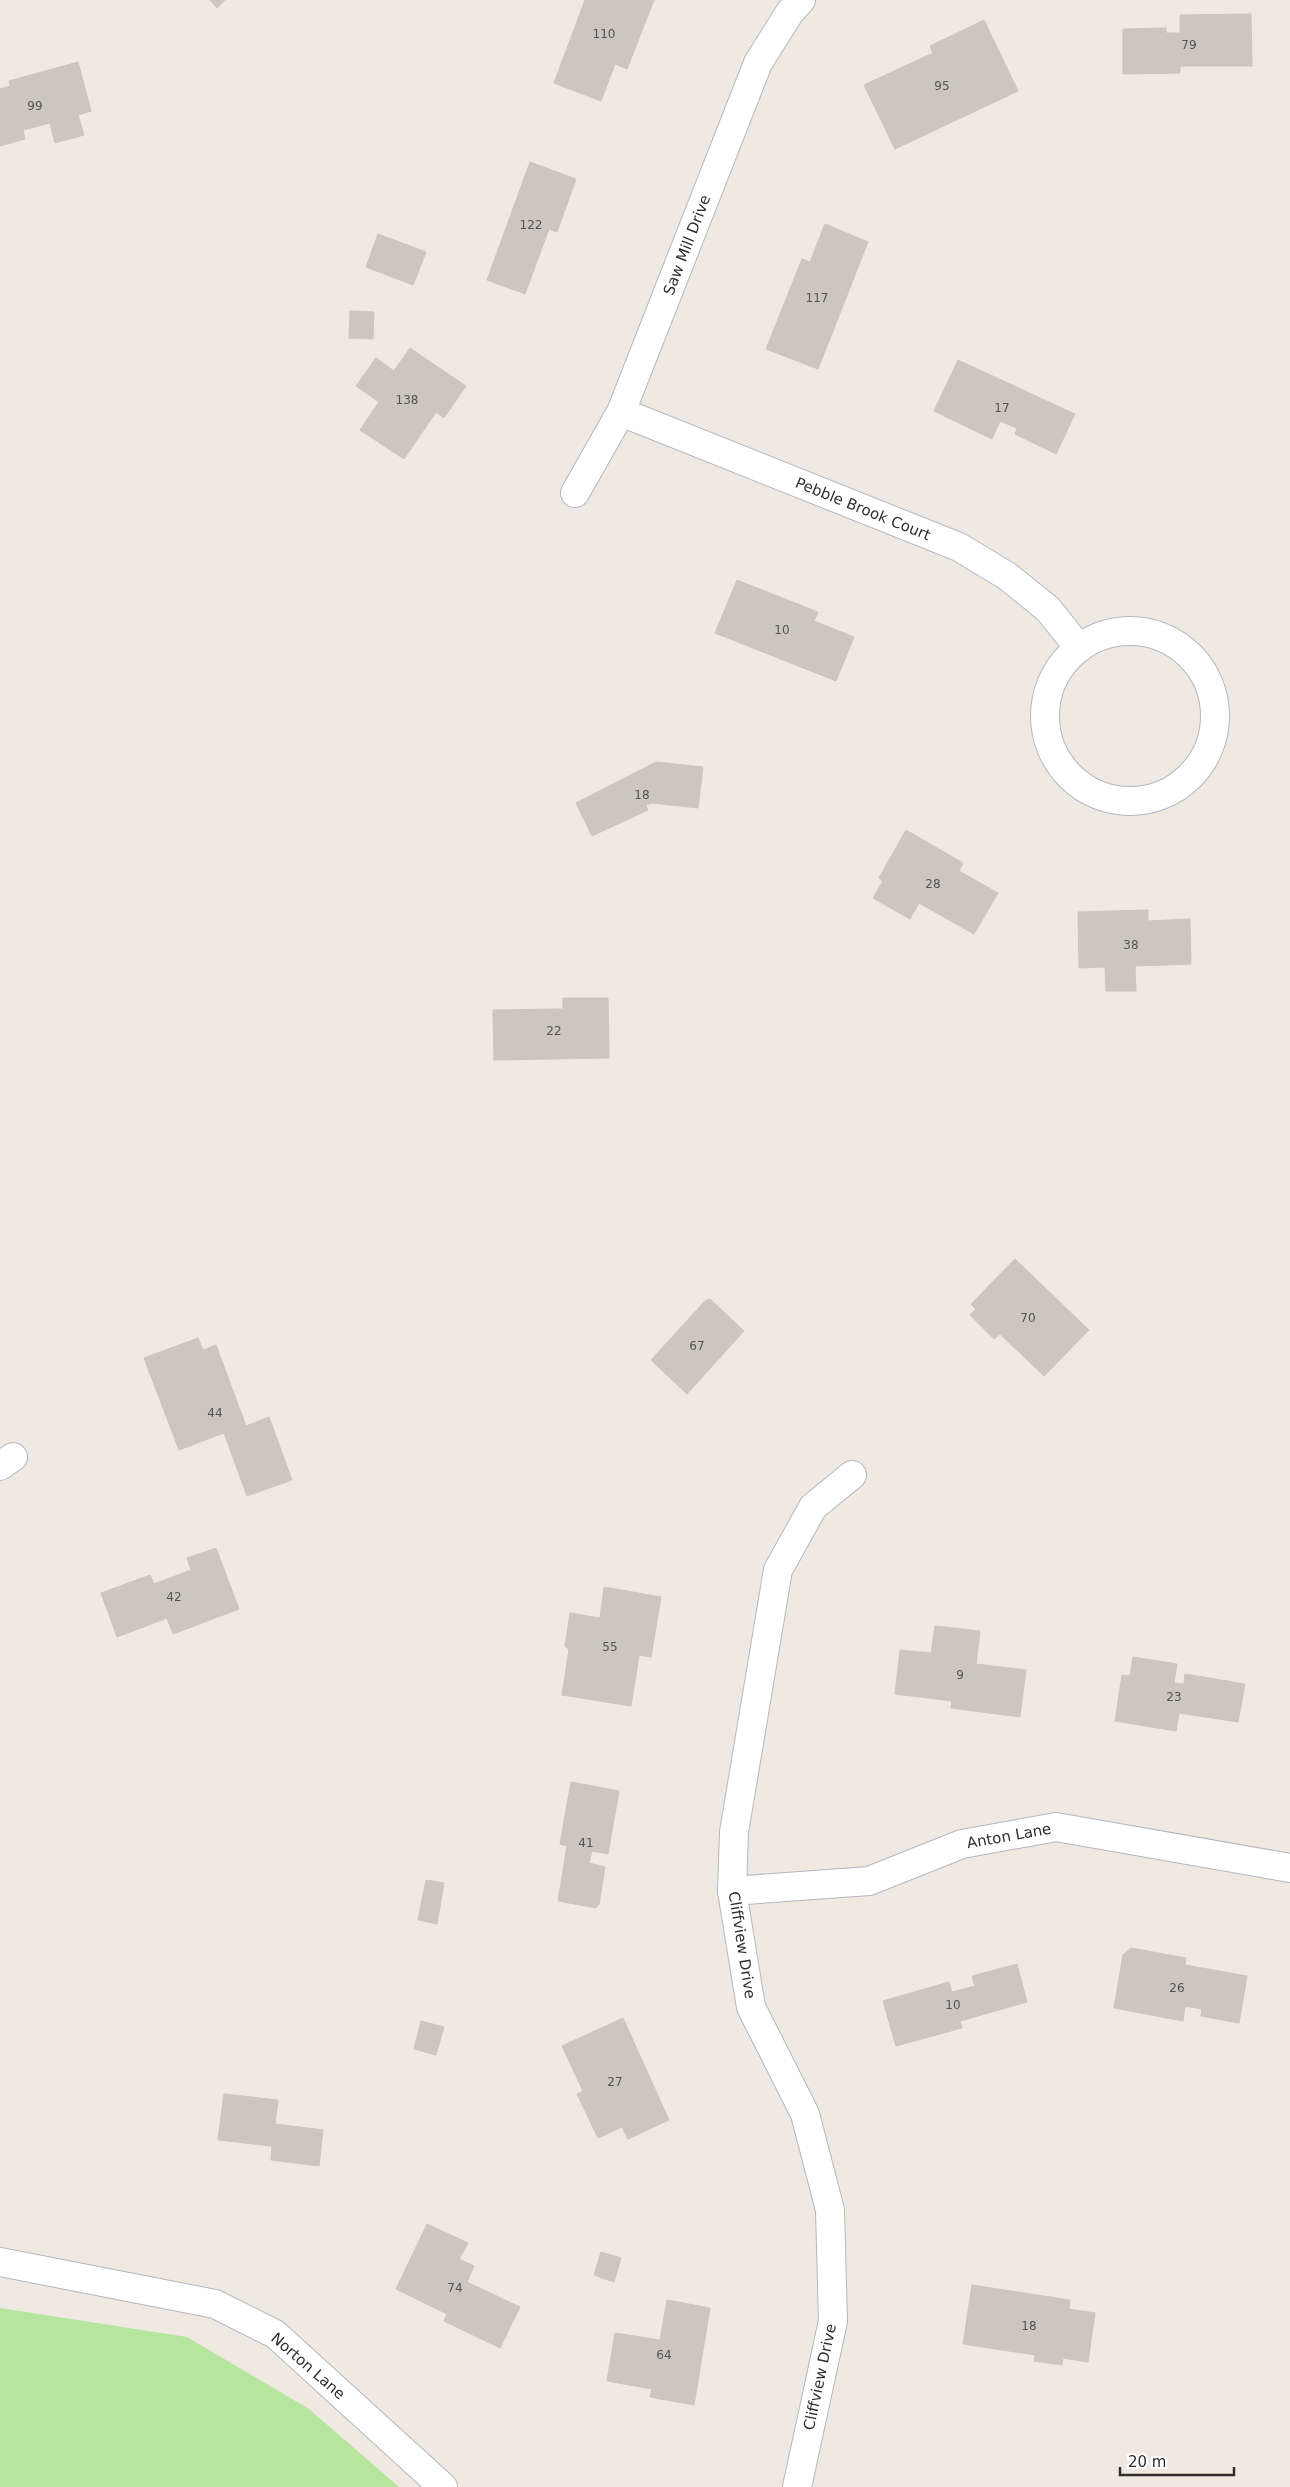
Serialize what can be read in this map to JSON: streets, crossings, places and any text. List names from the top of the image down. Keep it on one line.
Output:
{"streets":{"street":["Saw Mill Drive","Pebble Brook Court","Anton Lane","Cliffview Drive","Norton Lane"]},"crossings":[["Saw Mill Drive","Pebble Brook Court"],["Anton Lane","Cliffview Drive"]],"house_numbers":["110","79","95","99","122","117","138","17","10","18","28","38","22","70","67","44","42","55","9","23","41","26","10","27","74","18","64"],"scale_bar":"20 m"}
